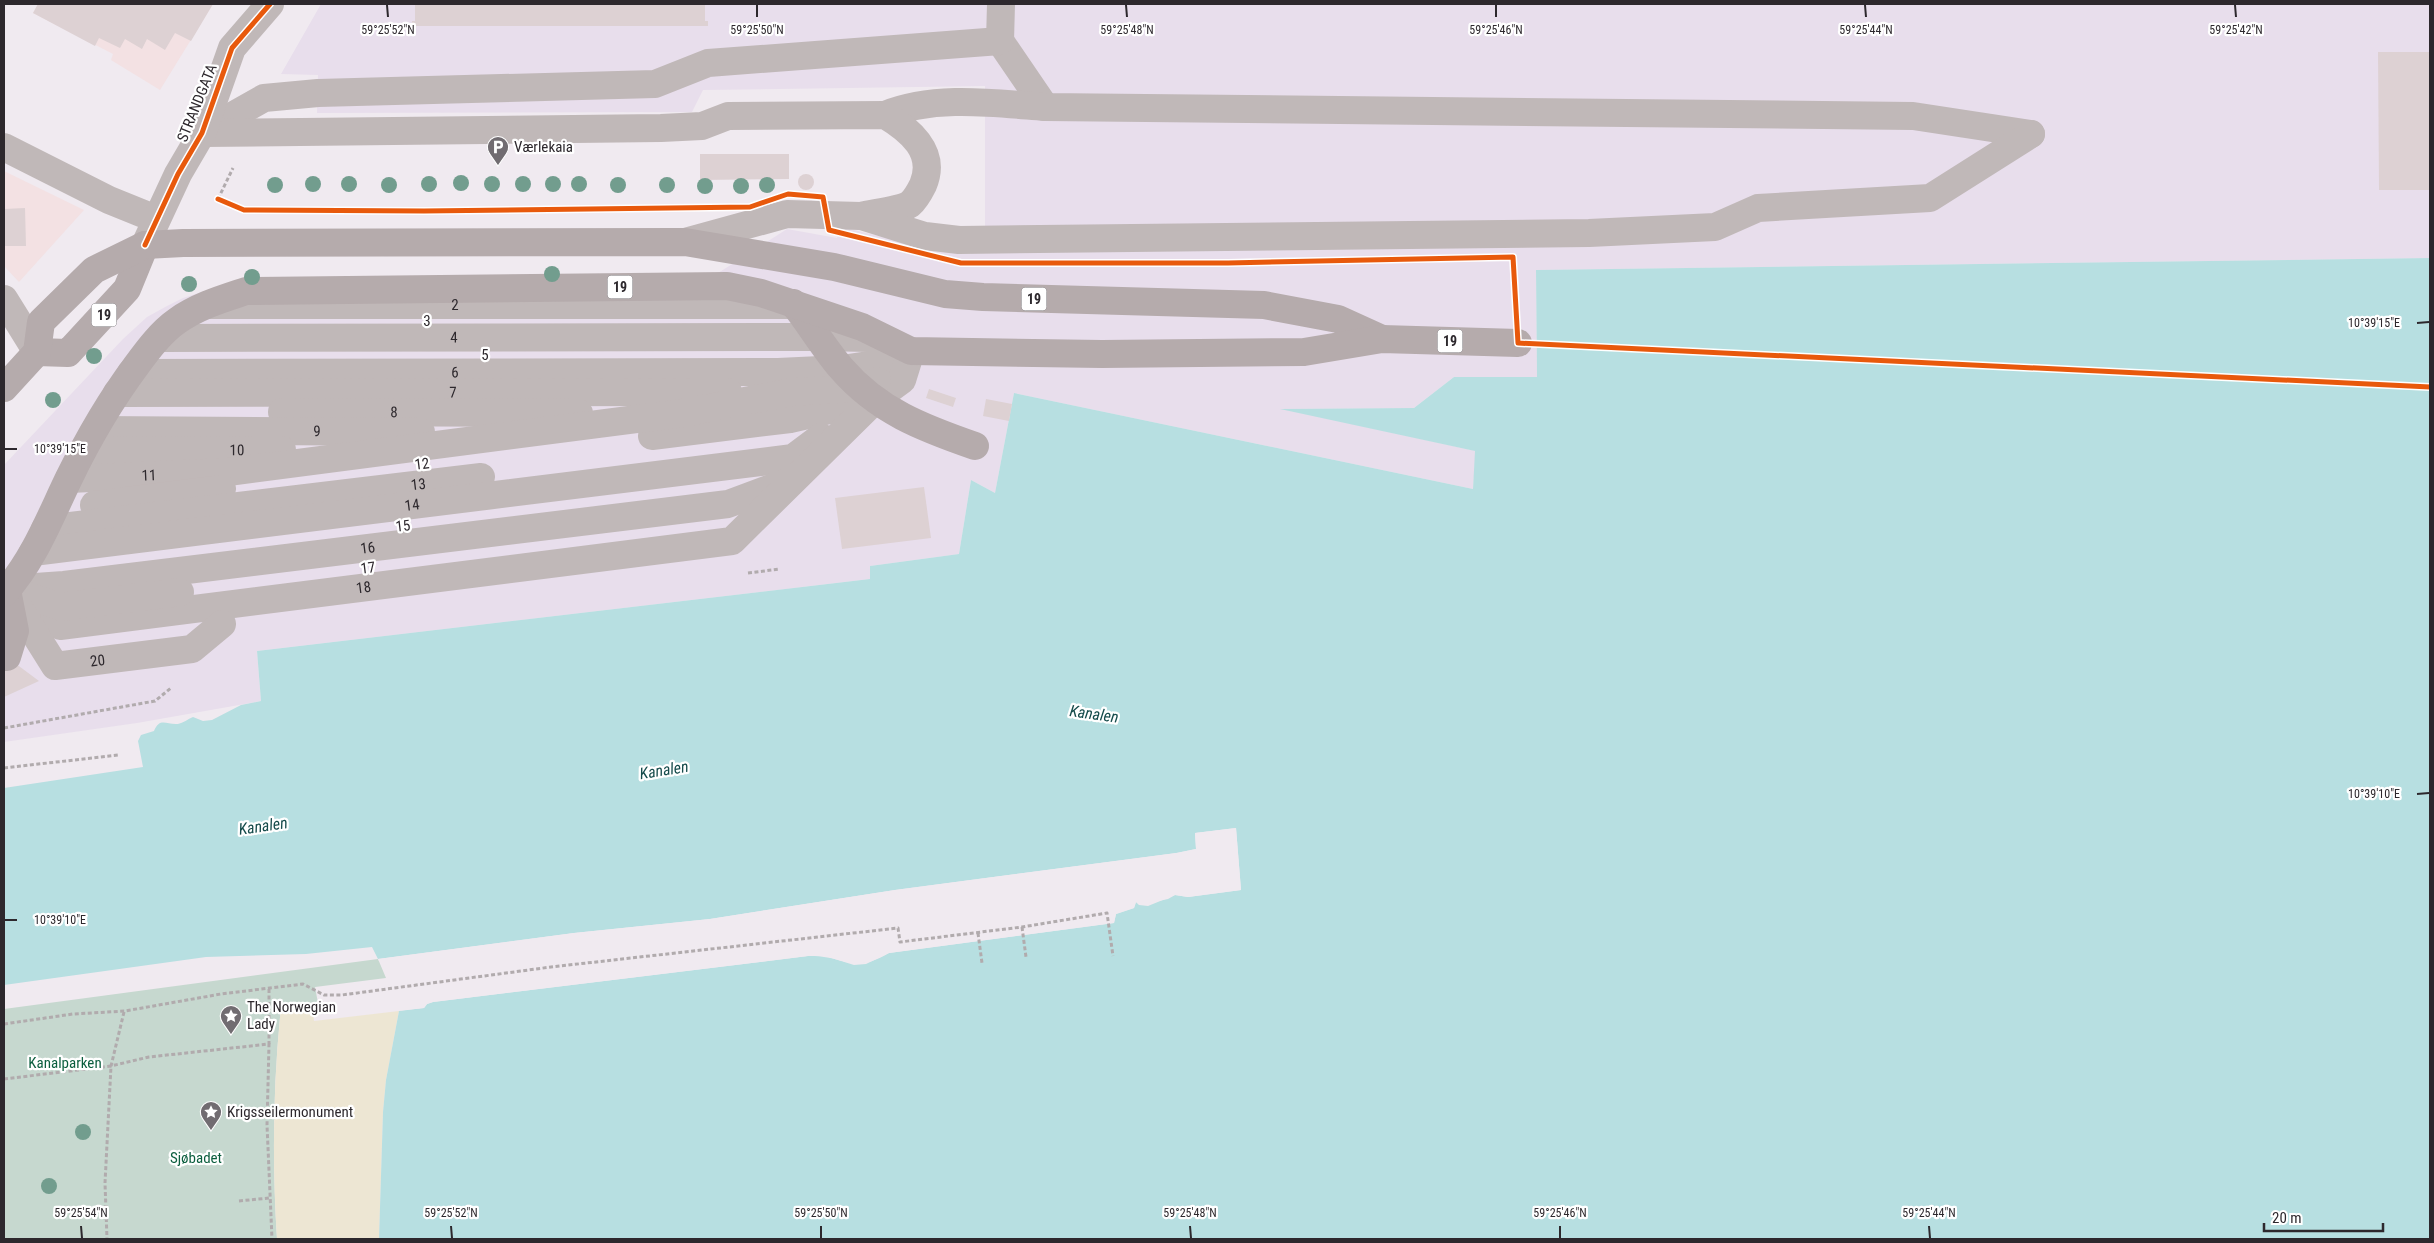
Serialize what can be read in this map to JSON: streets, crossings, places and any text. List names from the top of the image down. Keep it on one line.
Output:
{"streets":{"highway":["STRANDGATA","19"],"street":["2","3","5","7","8","9","10","12","11","14","16","18"]},"crossings":[["STRANDGATA","19"],["19","2"],["19","3"],["19","5"],["19","7"],["19","8"],["19","9"],["19","10"],["2","3"],["3","5"],["3","7"],["3","8"],["3","9"],["3","10"],["5","7"],["5","8"],["5","9"],["5","10"],["7","8"],["7","9"],["7","10"],["8","9"],["8","10"],["9","10"],["10","11"],["12","14"],["12","16"],["12","18"],["14","16"],["14","18"],["16","18"]],"water":["Kanalen"],"parks":["Kanalparken","Sjøbadet"],"places":{"parking":["Værlekaia"],"place":["The Norwegian Lady","Krigsseilermonument"]},"scale_bar":"20 m","coordinates":["59°25'50\"N","59°25'44\"N","59°25'42\"N","59°25'52\"N","59°25'48\"N","59°25'46\"N","10°39'15\"E","10°39'10\"E","59°25'54\"N"]}
